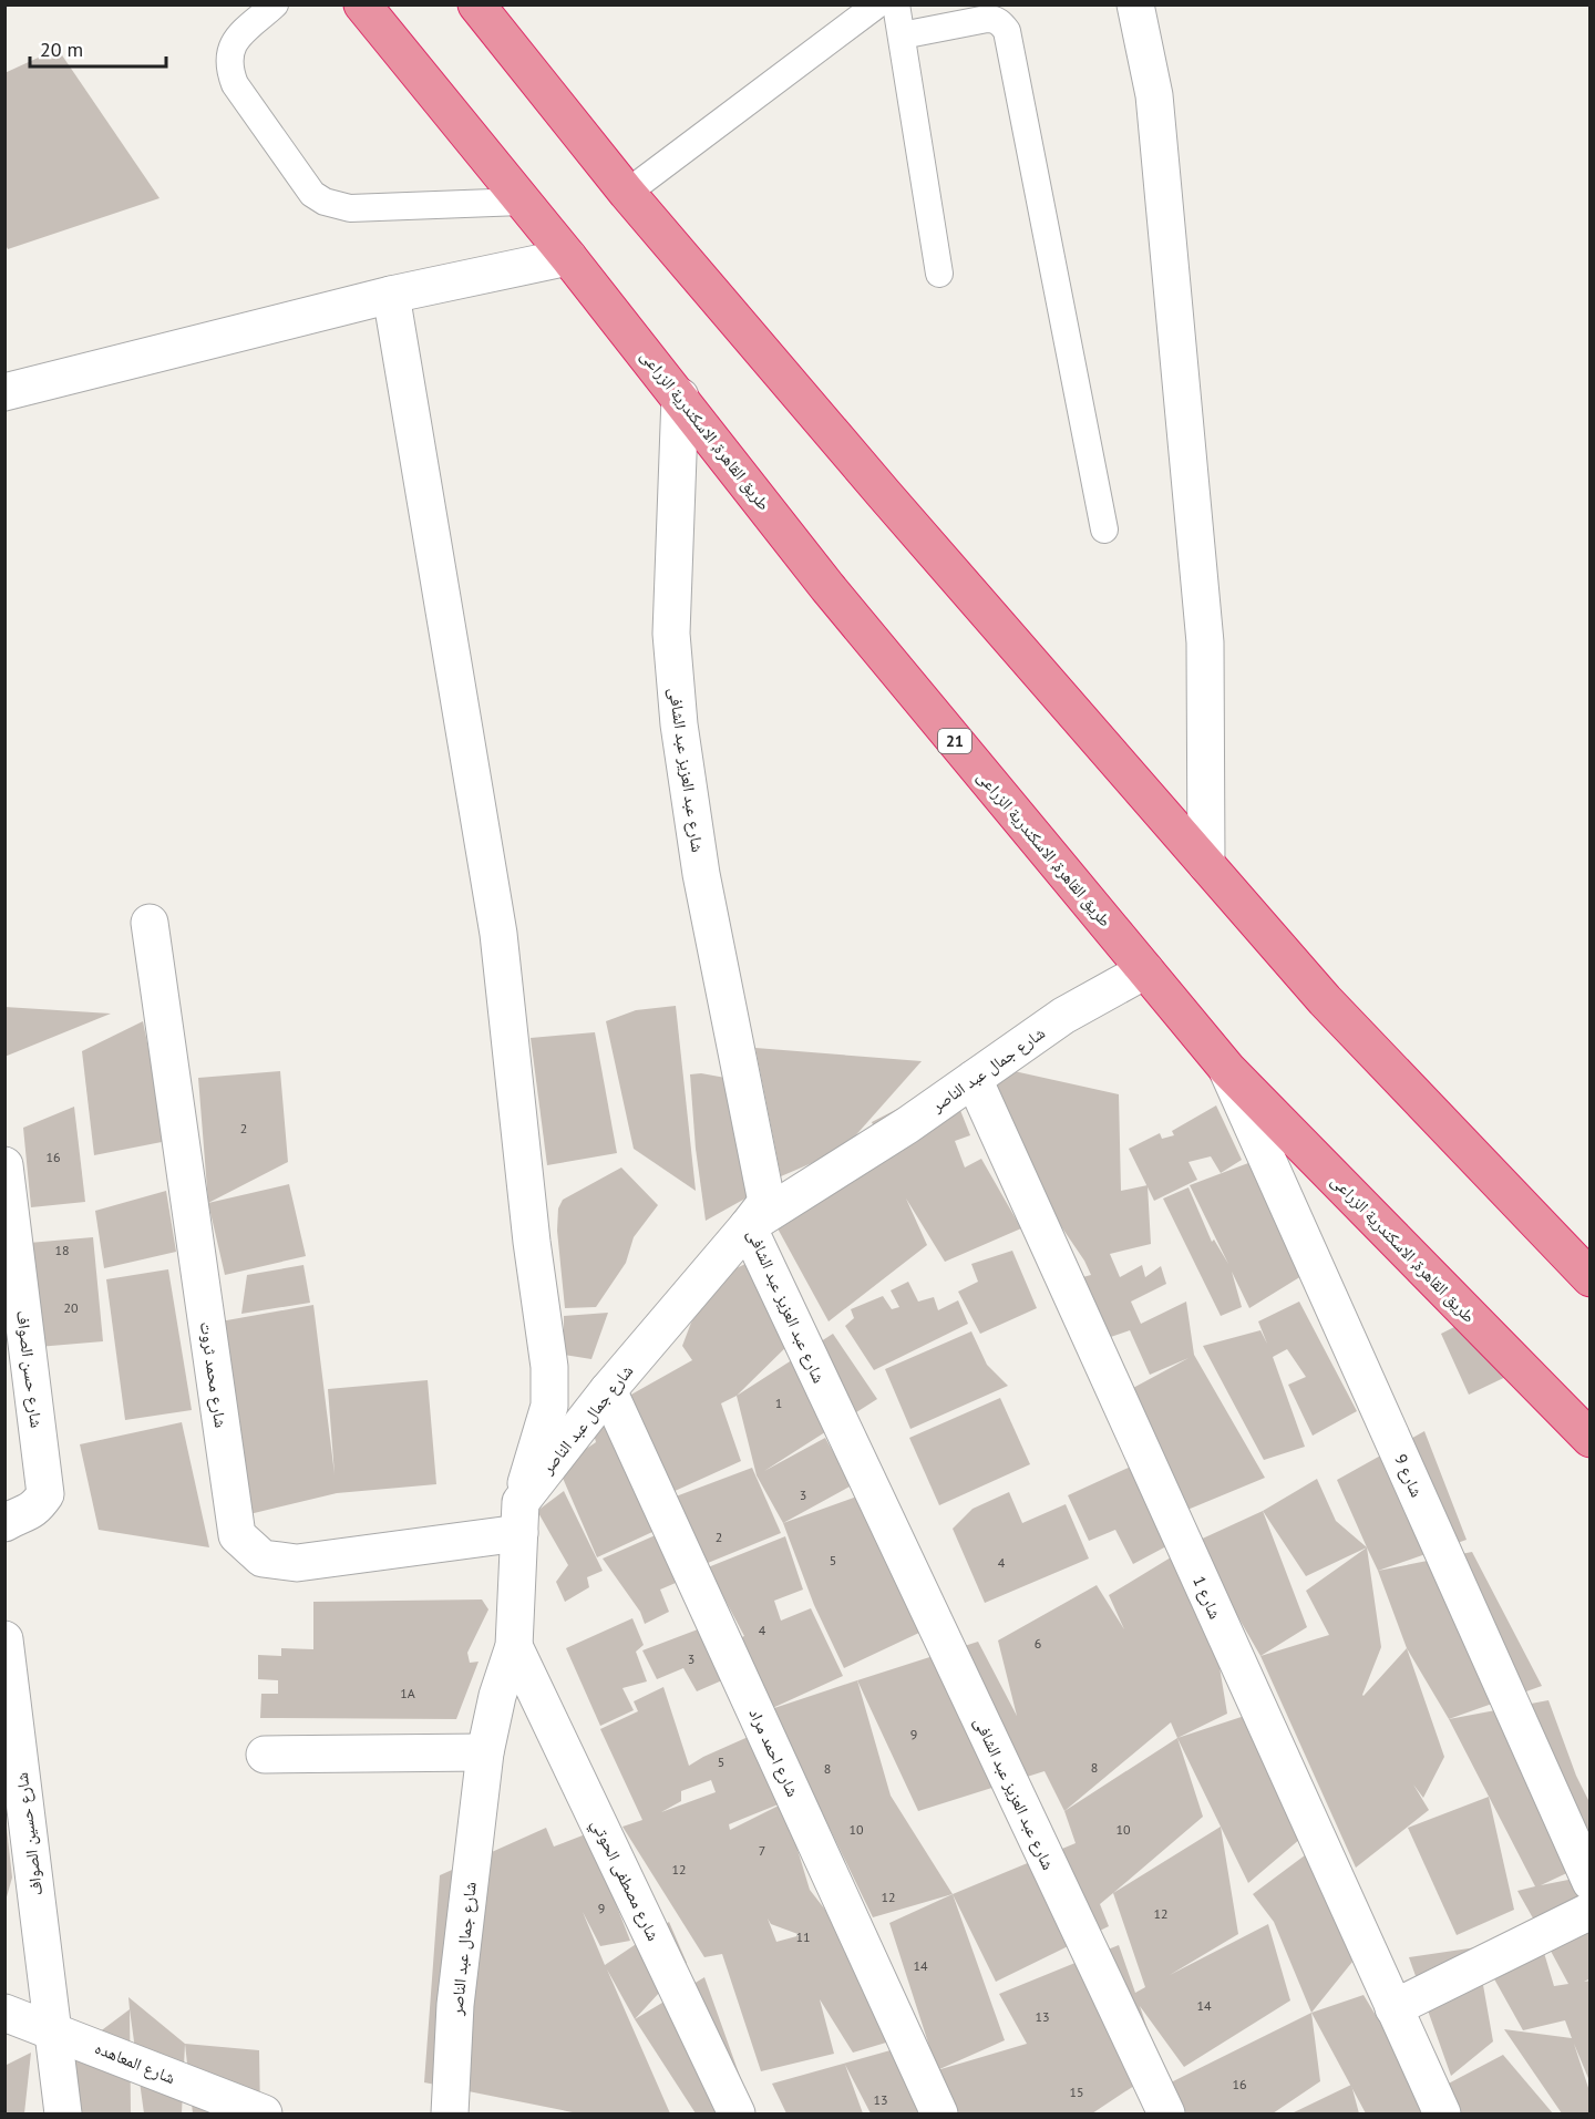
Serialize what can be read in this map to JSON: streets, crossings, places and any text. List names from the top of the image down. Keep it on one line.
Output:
{"streets":{"highway":["طريق القاهرة, الاسكندرية الزراعى","21"],"street":["شارع عبد العزيز عبد الشافى","شارع جمال عبد الناصر","شارع حسن الصواف","شارع محمد ثروت","شارع 9","شارع 1","شارع احمد مراد","شارع حسين الصواف","شارع مصطفى الحوتي","شارع المعاهده"]},"crossings":[["طريق القاهرة, الاسكندرية الزراعى","شارع عبد العزيز عبد الشافى"],["طريق القاهرة, الاسكندرية الزراعى","شارع جمال عبد الناصر"],["طريق القاهرة, الاسكندرية الزراعى","شارع 9"],["شارع عبد العزيز عبد الشافى","شارع جمال عبد الناصر"],["شارع جمال عبد الناصر","شارع محمد ثروت"],["شارع جمال عبد الناصر","شارع 1"],["شارع جمال عبد الناصر","شارع احمد مراد"],["شارع جمال عبد الناصر","شارع مصطفى الحوتي"],["شارع حسين الصواف","شارع المعاهده"]],"house_numbers":["2","16","18","20","1","3","2","5","4","4","6","3","1A","9","5","8","8","10","10","7","12","12","9","12","11","14","14","13","16","15","13"],"scale_bar":"20 m"}
